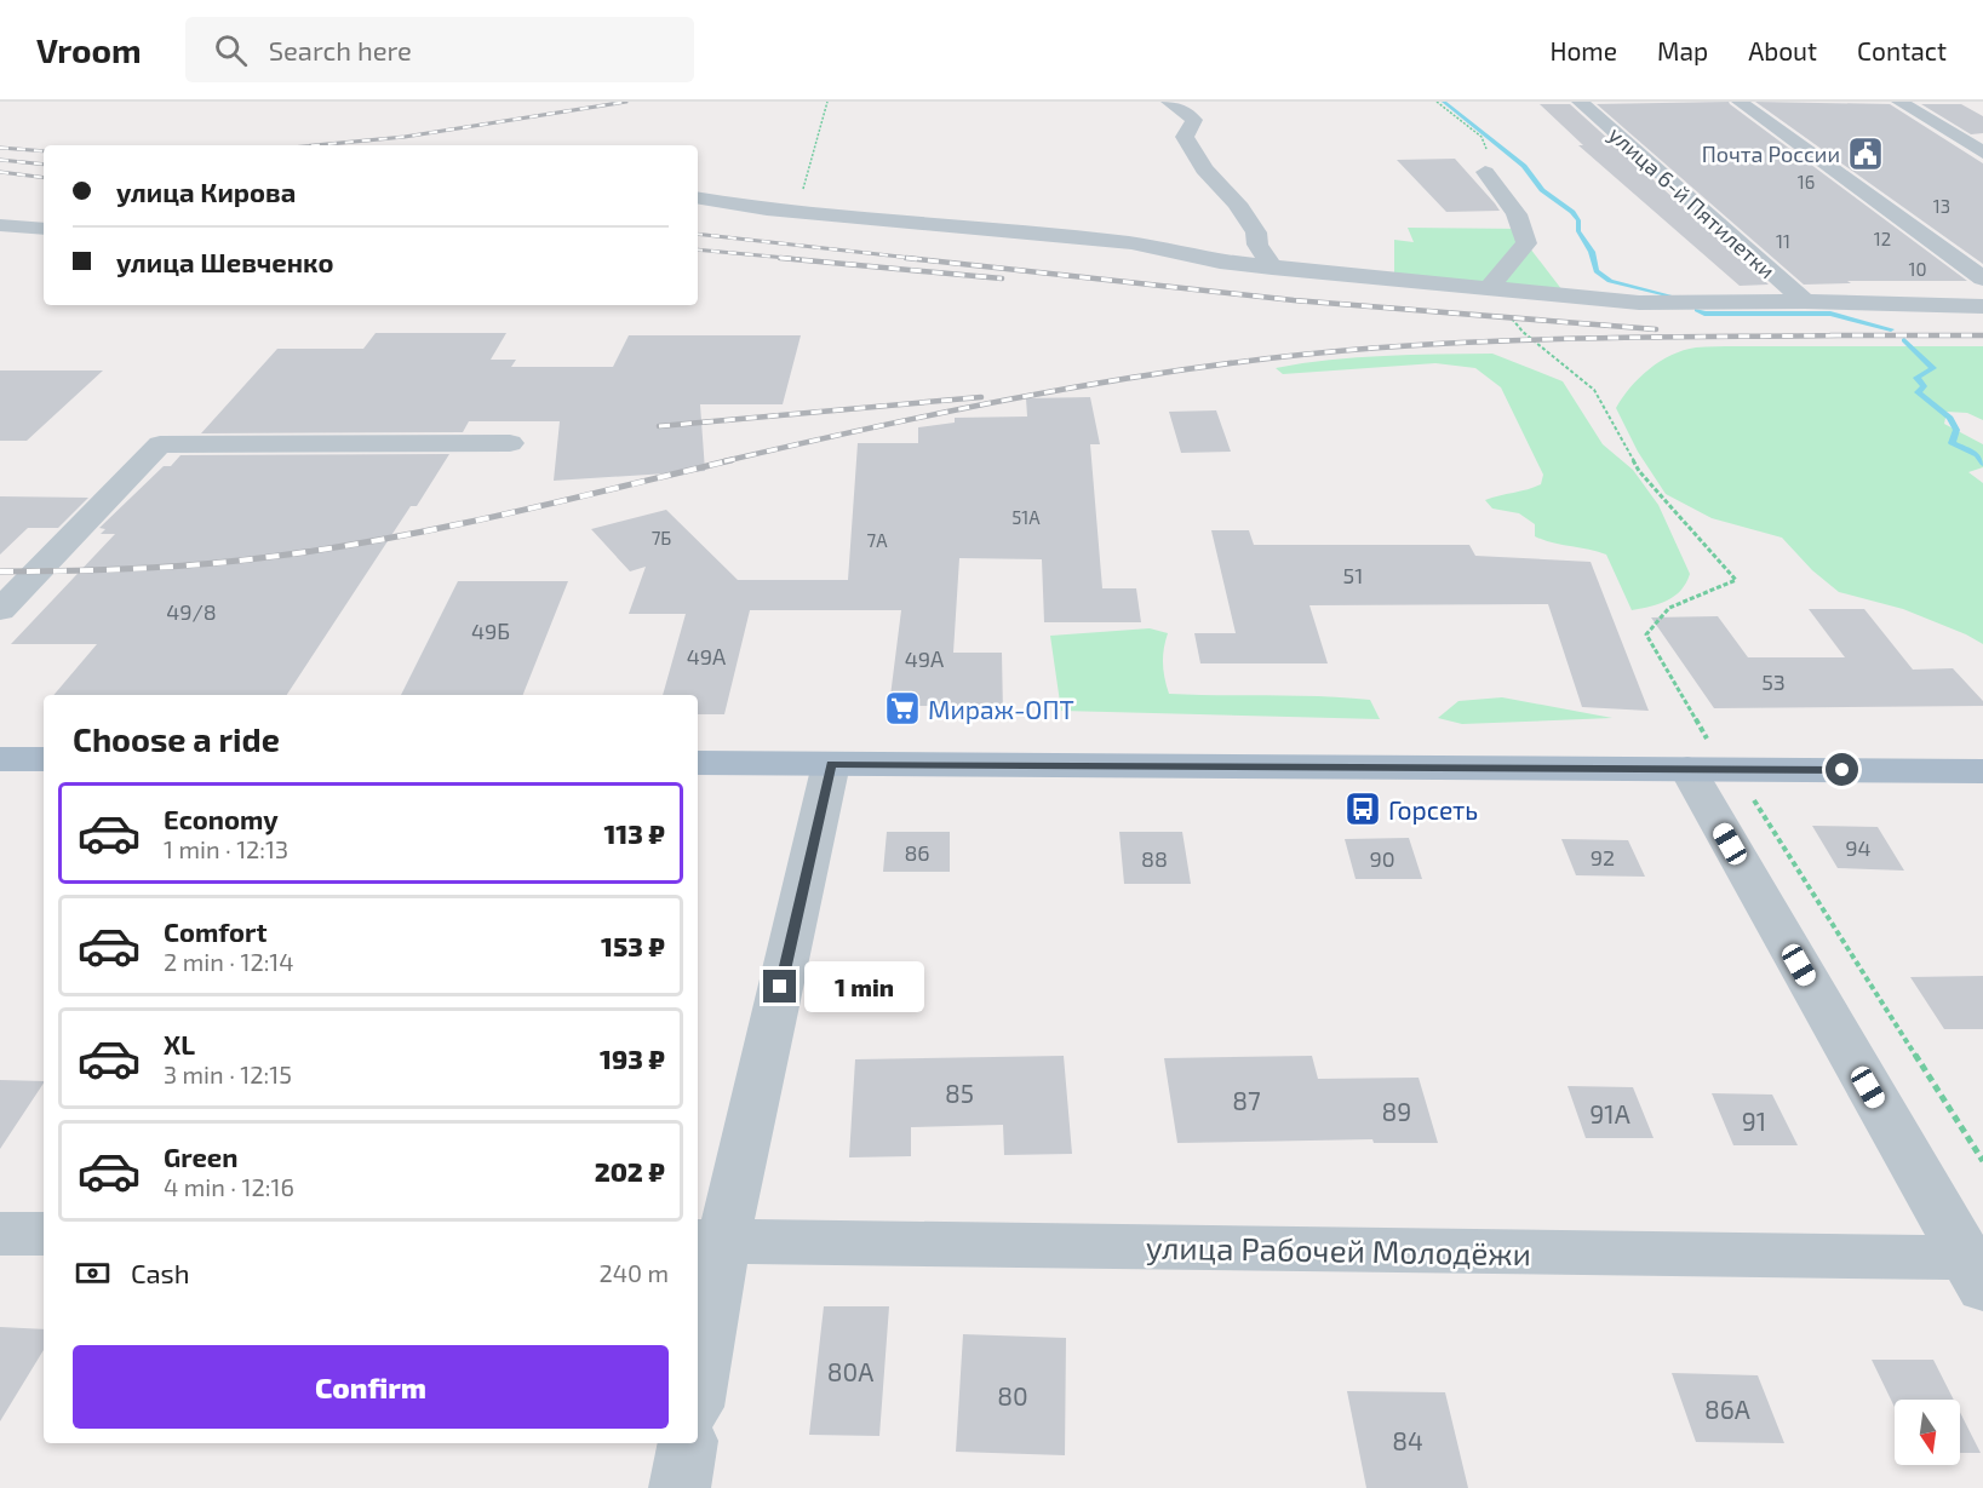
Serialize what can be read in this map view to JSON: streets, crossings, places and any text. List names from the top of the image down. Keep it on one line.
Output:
{"streets":{"street":["улица 6-й Пятилетки","улица Рабочей Молодёжи"]},"places":{"public building":["Почта России"],"supermarket":["Мираж-ОПТ"],"bus stop":["Горсеть"]},"house_numbers":["16","13","12","11","10","51А","7Б","7А","51","49/8","49Б","49А","49А","53","94","86","92","88","90","85","87","89","91А","91","80А","80","86А","84"],"north":"bottom","page":{"header":"Vroom","search":"Search here","nav":["Home","Map","About","Contact"],"banner":["улица Кирова","улица Шевченко"],"heading":"Choose a ride","list":[{"name":"Economy","note":"1 min · 12:13","value":"113 ₽"},{"name":"Comfort","note":"2 min · 12:14","value":"153 ₽"},{"name":"XL","note":"3 min · 12:15","value":"193 ₽"},{"name":"Green","note":"4 min · 12:16","value":"202 ₽"}],"bubble":"1 min","pay":["Cash","240 m"],"buttons":"Confirm"}}
